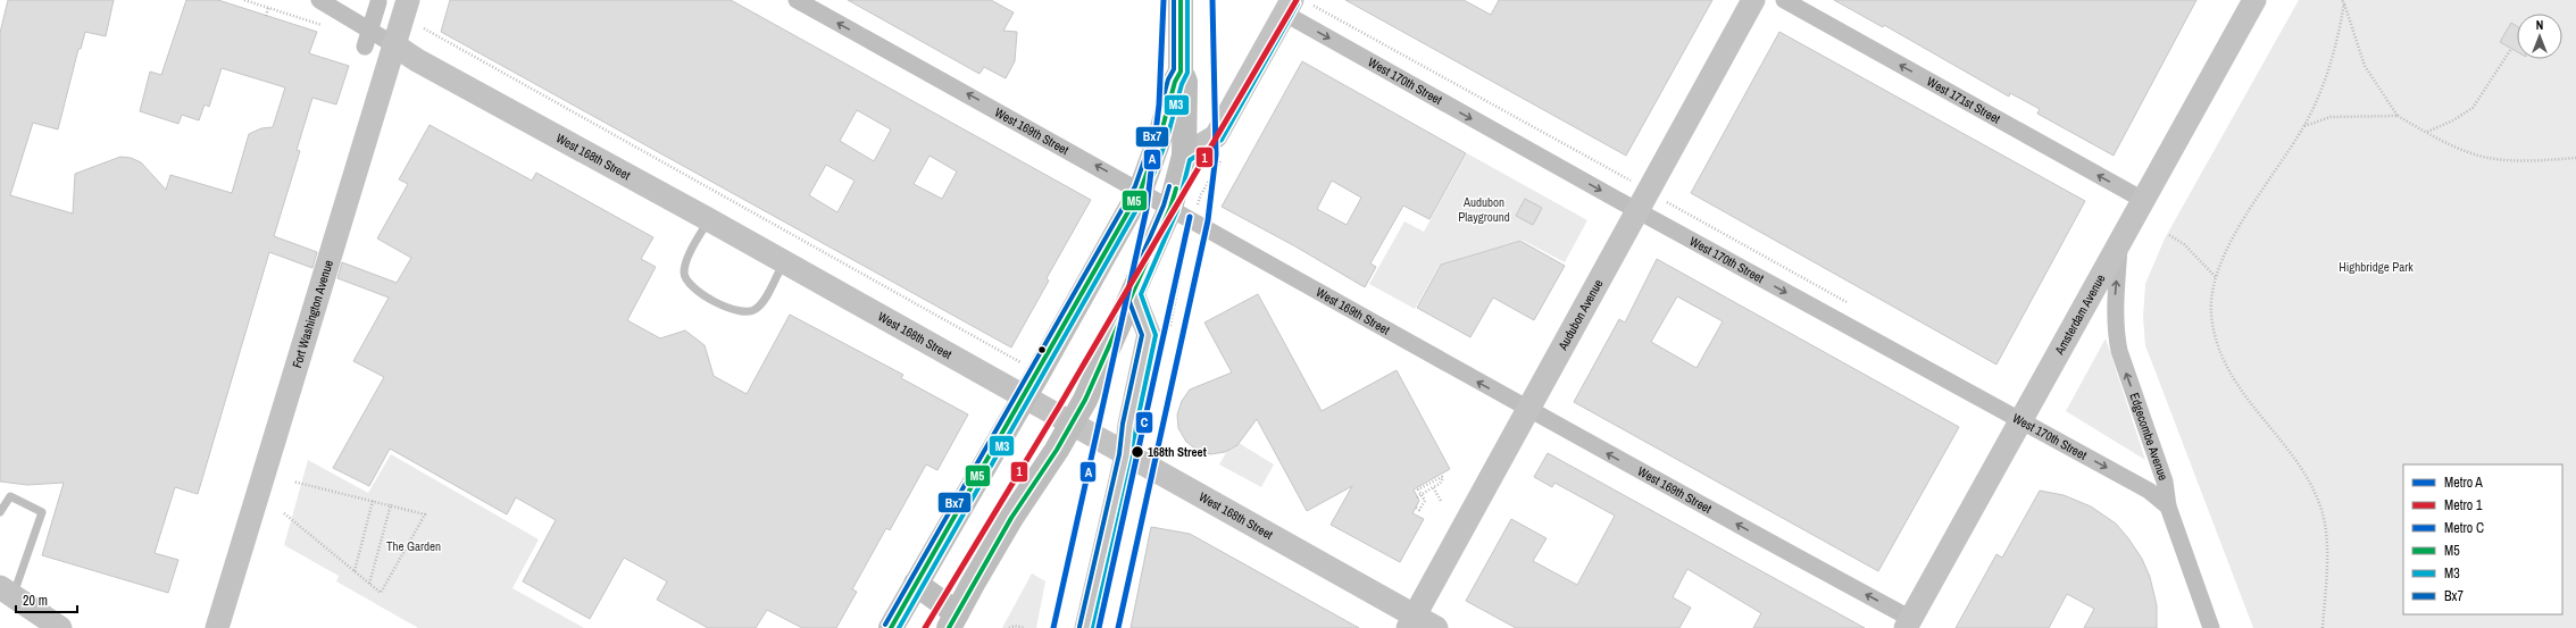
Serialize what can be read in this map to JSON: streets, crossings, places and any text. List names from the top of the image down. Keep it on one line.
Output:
{"streets":{"main road":["West 168th Street","Fort Washington Avenue","Audubon Avenue","Amsterdam Avenue"],"street":["West 170th Street","West 171st Street","West 169th Street","Edgecombe Avenue"]},"crossings":[["West 170th Street","Audubon Avenue"],["West 170th Street","Amsterdam Avenue"],["West 170th Street","Edgecombe Avenue"],["West 171st Street","Amsterdam Avenue"],["West 169th Street","Audubon Avenue"],["West 169th Street","Amsterdam Avenue"],["West 168th Street","Fort Washington Avenue"],["West 168th Street","Audubon Avenue"],["Amsterdam Avenue","Edgecombe Avenue"]],"one_way":["West 170th Street","West 171st Street","West 169th Street","Edgecombe Avenue"],"parks":["Audubon Playground","Highbridge Park","The Garden"],"places":["168th Street"],"lines":["metro line A","metro line 1","transit line M5","transit line M3","transit line Bx7","metro line C"],"legend":["Metro A","Metro 1","Metro C","M5","M3","Bx7"],"scale_bar":"20 m","north":"top"}
